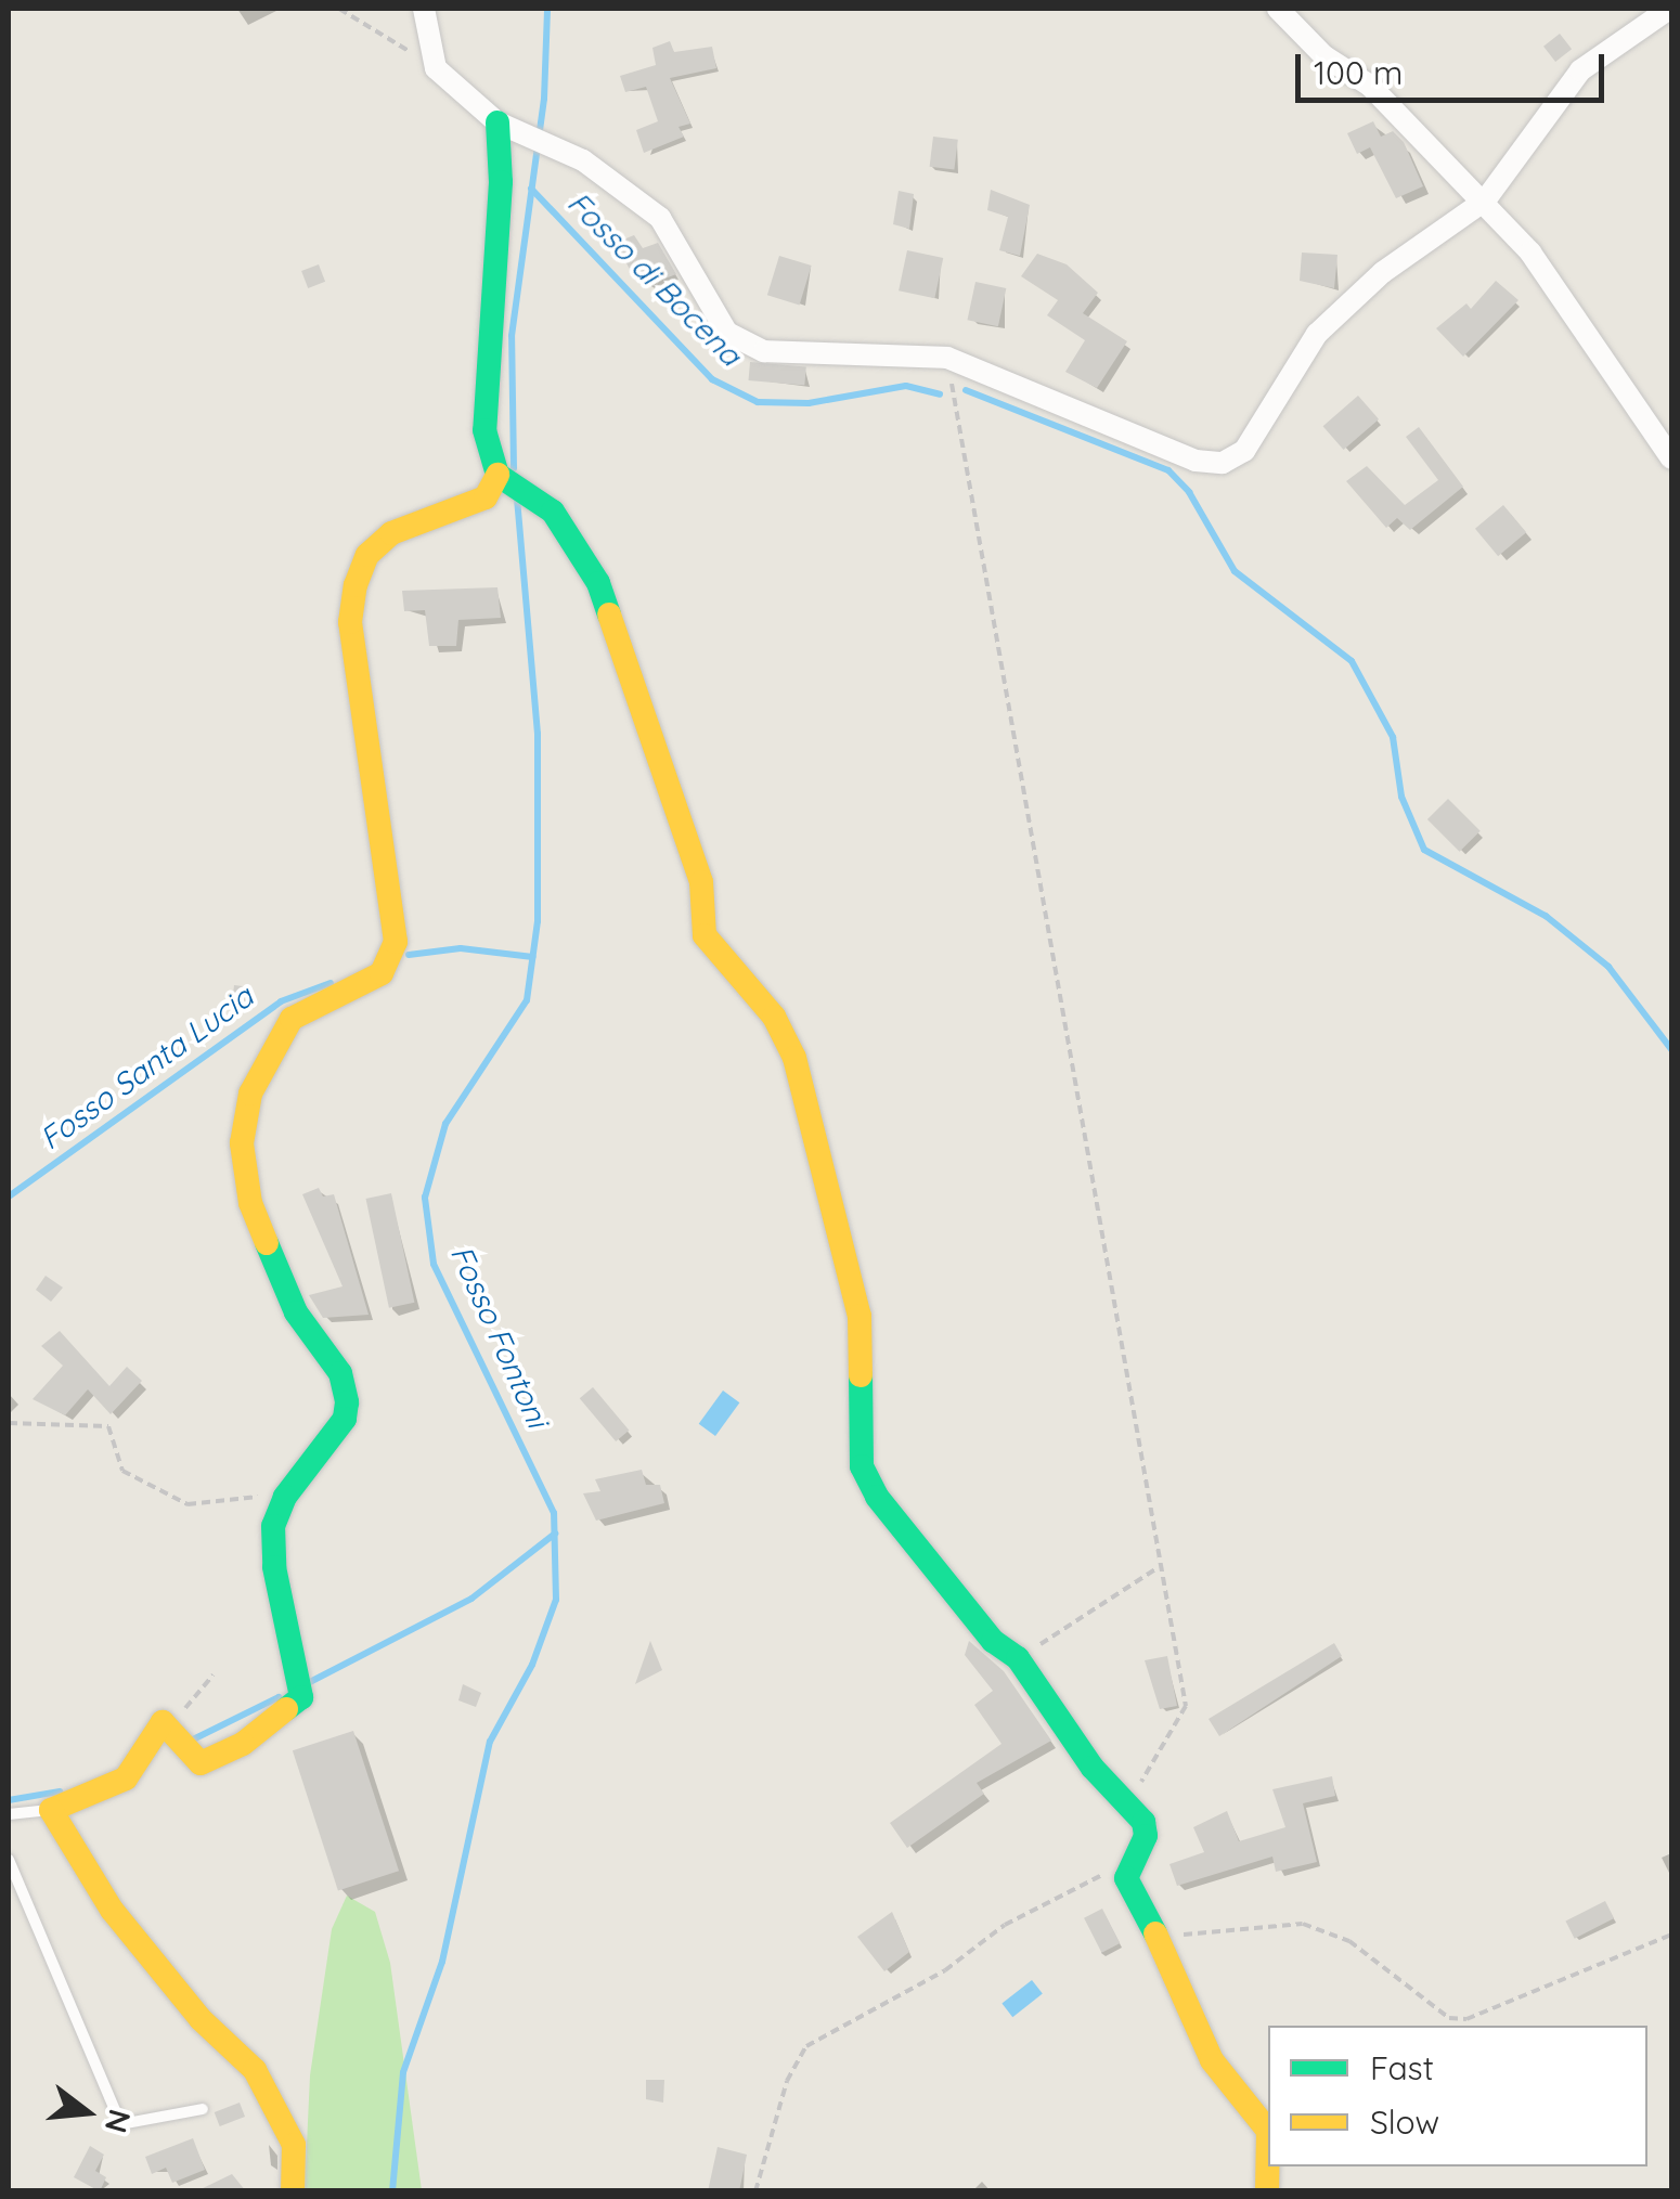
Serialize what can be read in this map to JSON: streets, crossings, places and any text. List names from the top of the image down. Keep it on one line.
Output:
{"water":["Fosso di Bocena","Fosso Santa Lucia","Fosso Fontoni"],"legend":["Fast","Slow"],"scale_bar":"100 m","north":"right"}
